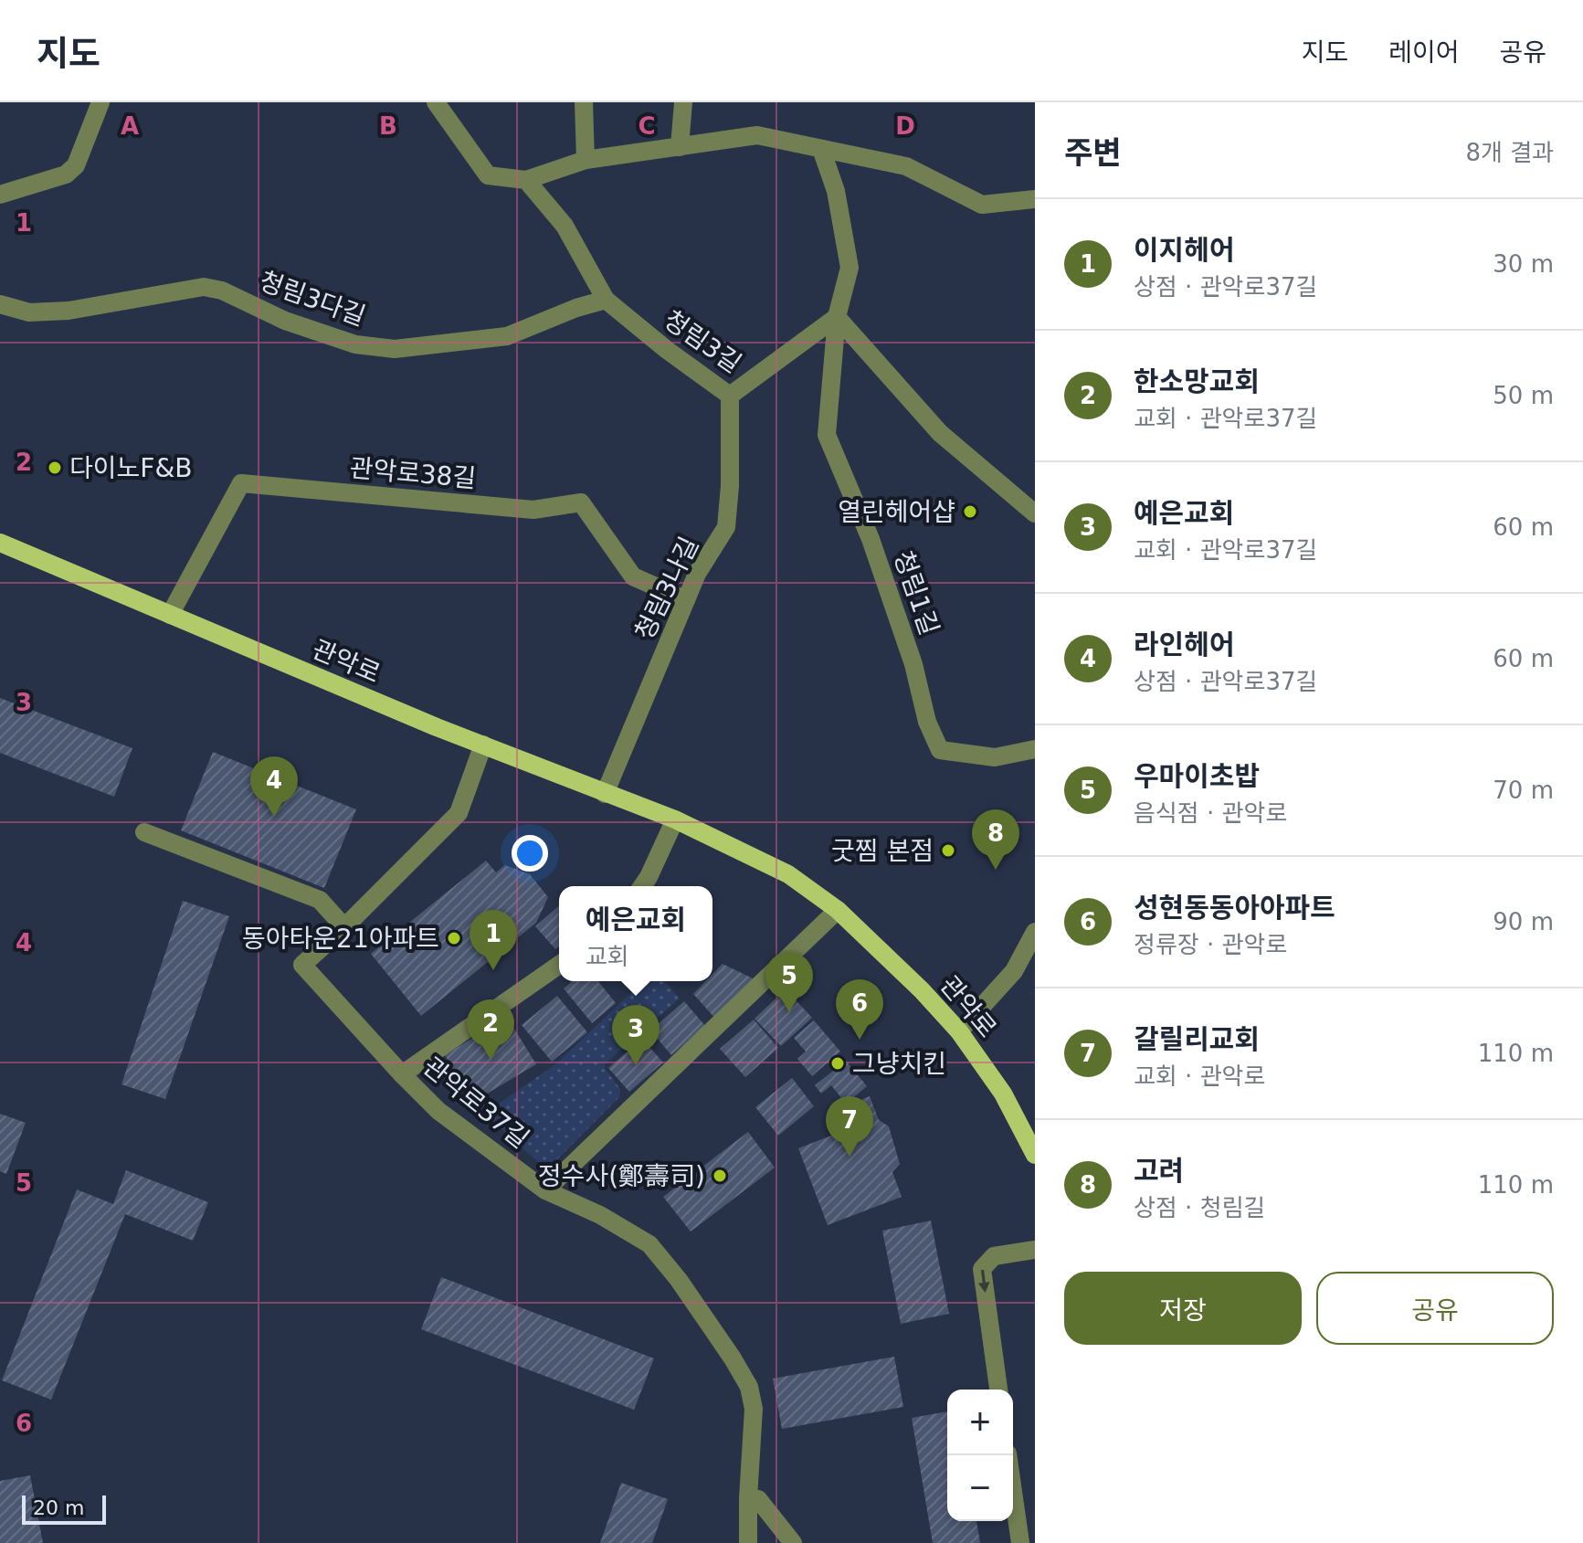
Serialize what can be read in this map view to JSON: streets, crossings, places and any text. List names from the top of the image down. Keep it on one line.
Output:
{"streets":{"main road":["관악로"],"street":["청림3다길","청림3길","관악로38길","청림3나길","청림1길","관악로37길"]},"crossings":[["청림3다길","청림3길"],["청림3길","청림3나길"],["청림3길","청림1길"],["관악로38길","청림3나길"],["관악로38길","관악로"],["청림3나길","관악로"],["관악로","관악로37길"]],"places":["다이노F&B","열린헤어샵","굿찜 본점","동아타운21아파트","그냥치킨","정수사(鄭壽司)"],"scale_bar":"20 m","page":{"header":"지도","nav":["지도","레이어","공유"],"heading":["주변","8개 결과"],"list":[{"mark":"1","name":"이지헤어","note":"상점 · 관악로37길","value":"30 m"},{"mark":"2","name":"한소망교회","note":"교회 · 관악로37길","value":"50 m"},{"mark":"3","name":"예은교회","note":"교회 · 관악로37길","value":"60 m"},{"mark":"4","name":"라인헤어","note":"상점 · 관악로37길","value":"60 m"},{"mark":"5","name":"우마이초밥","note":"음식점 · 관악로","value":"70 m"},{"mark":"6","name":"성현동동아아파트","note":"정류장 · 관악로","value":"90 m"},{"mark":"7","name":"갈릴리교회","note":"교회 · 관악로","value":"110 m"},{"mark":"8","name":"고려","note":"상점 · 청림길","value":"110 m"}],"pins":["4","8","1","5","6","2","3","7"],"popup":["예은교회","교회"],"buttons":["저장","공유"],"map_buttons":["+","−"],"scale":"20 m"},"grid":{"columns":["A","B","C","D"],"rows":["1","2","3","4","5","6"]}}
